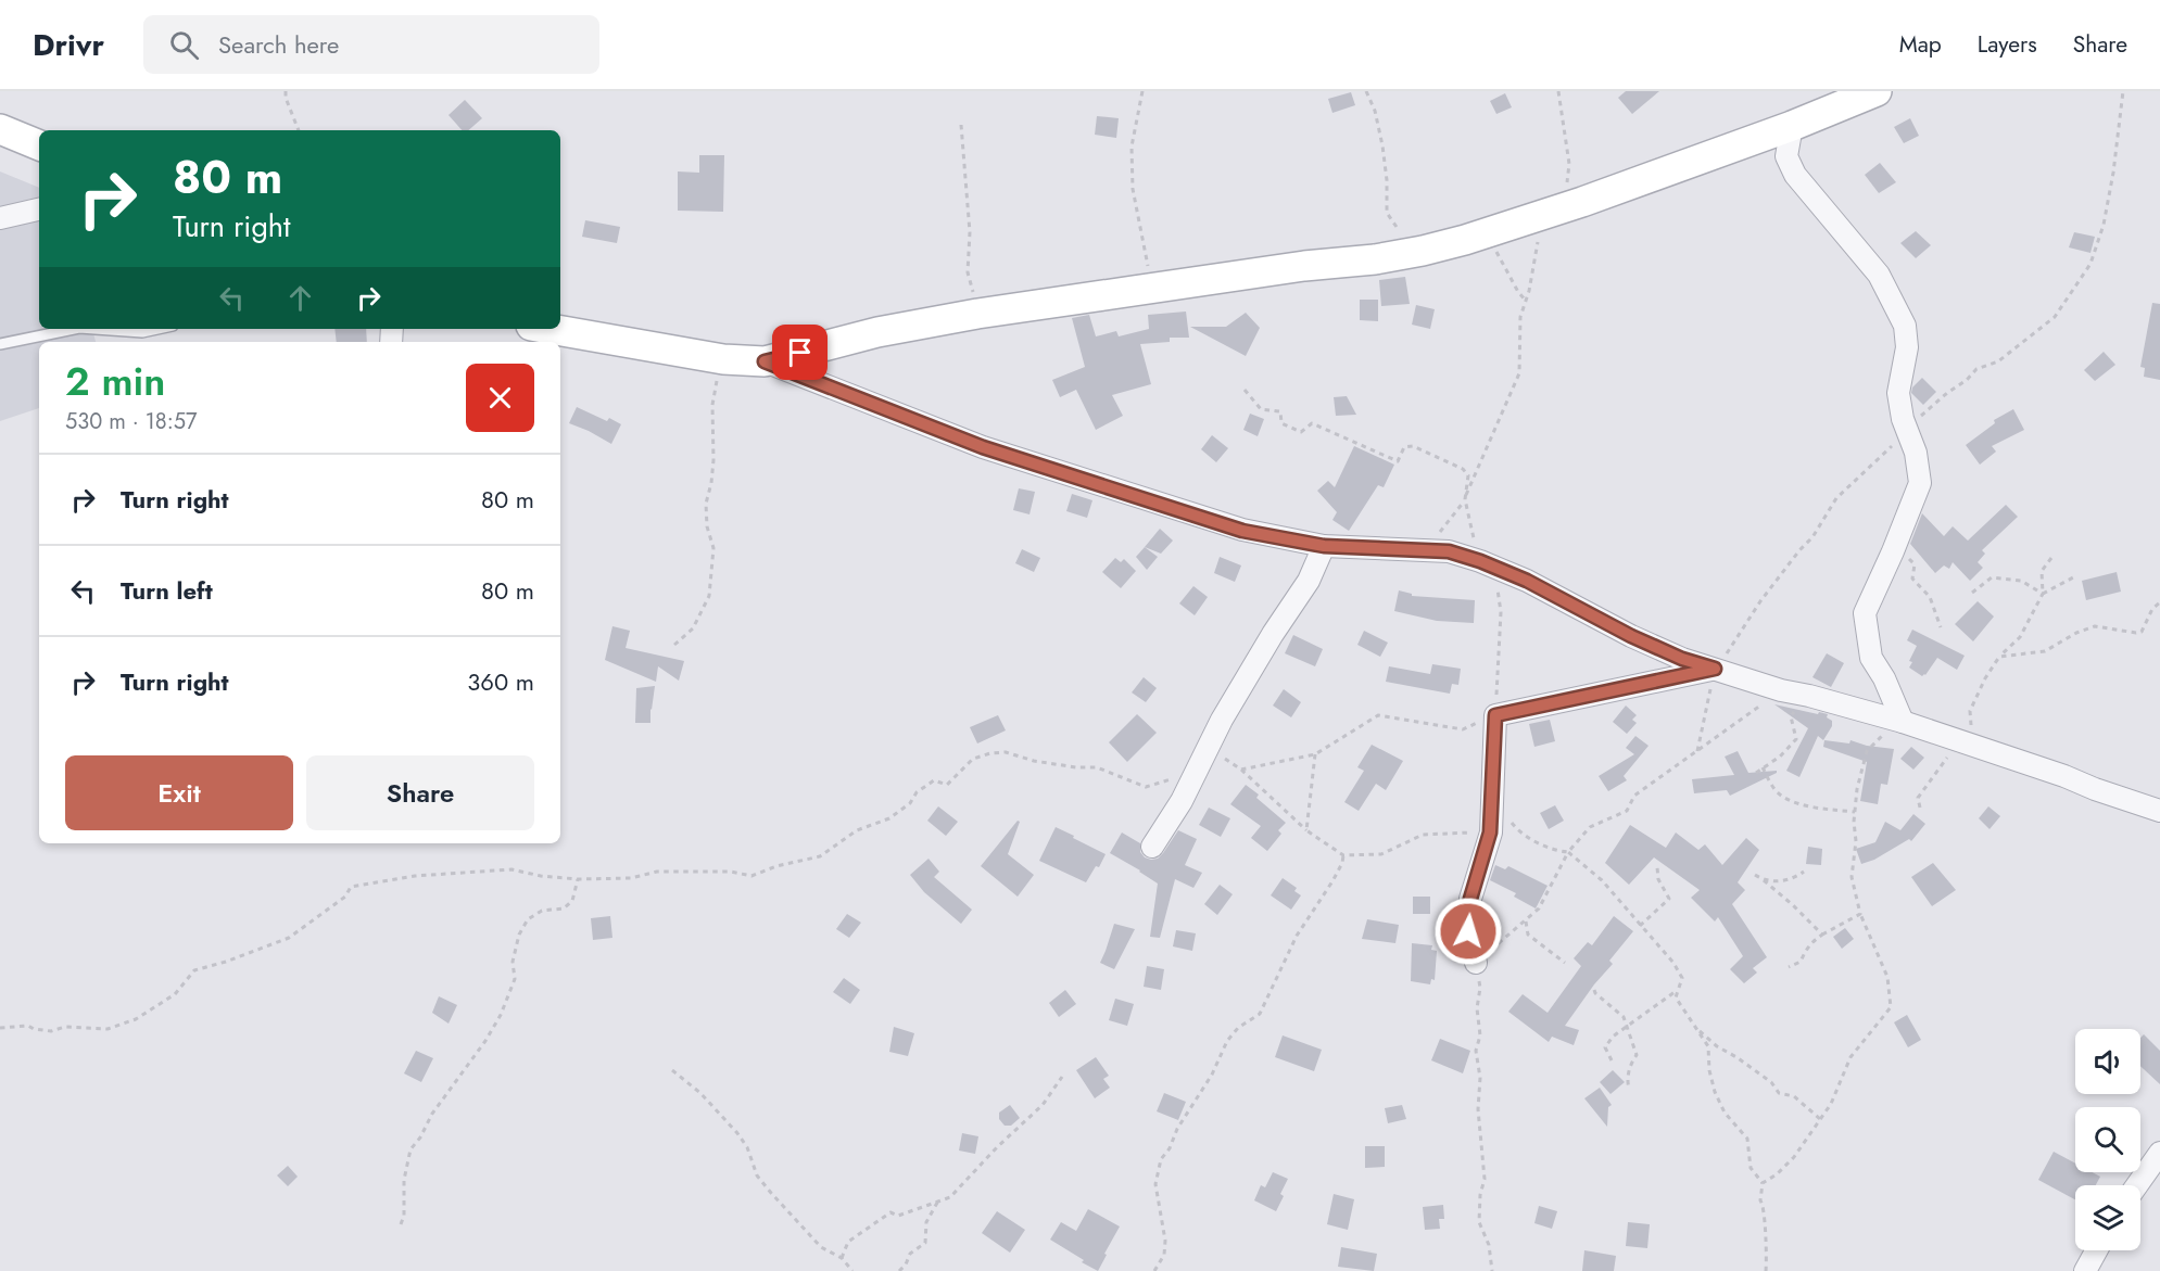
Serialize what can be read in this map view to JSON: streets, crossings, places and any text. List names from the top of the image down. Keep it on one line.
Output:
{"page":{"header":"Drivr","search":"Search here","nav":["Map","Layers","Share"],"turn":["80 m","Turn right"],"heading":["2 min","530 m · 18:57"],"list":[{"name":"Turn right","value":"80 m"},{"name":"Turn left","value":"80 m"},{"name":"Turn right","value":"360 m"}],"buttons":["Exit","Share"]}}
